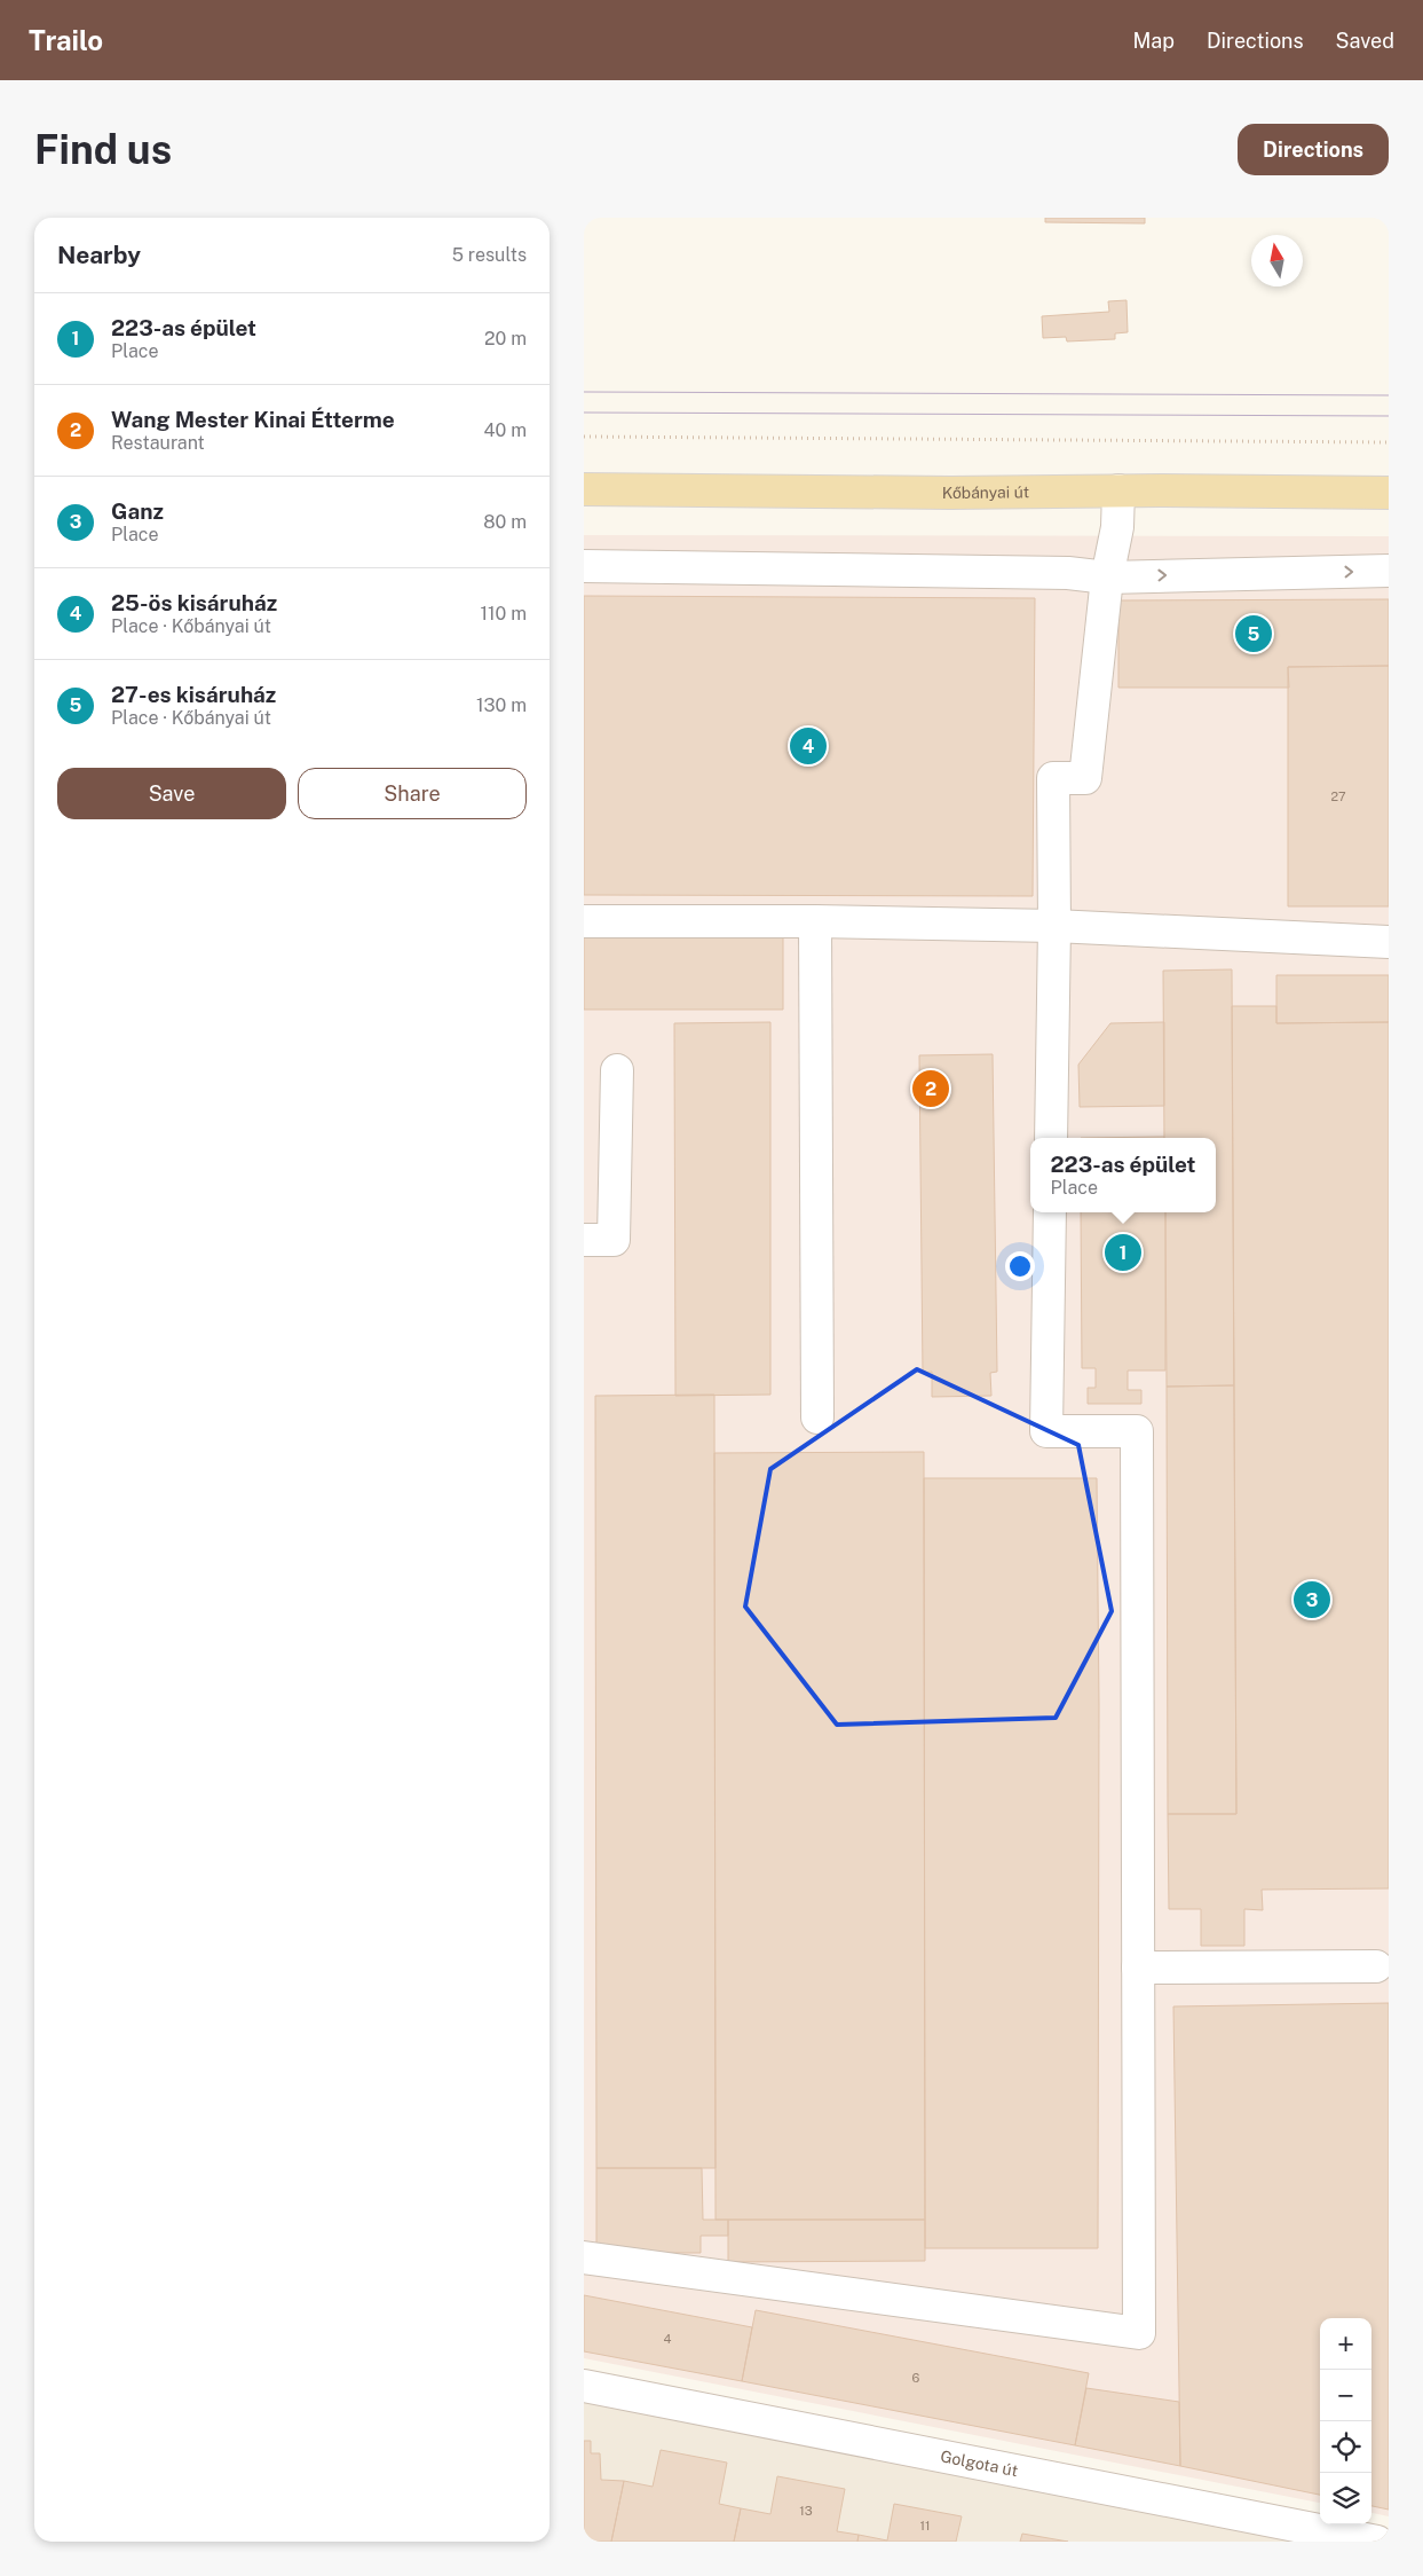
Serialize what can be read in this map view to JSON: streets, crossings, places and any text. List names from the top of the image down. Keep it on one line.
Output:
{"streets":{"main road":["Kőbányai út"],"street":["Golgota út"]},"house_numbers":["27","4","6","13","11"],"north":"top","page":{"header":"Trailo","nav":["Map","Directions","Saved"],"buttons":["Directions",["Save","Share"]],"title":"Find us","heading":["Nearby","5 results"],"list":[{"mark":"1","name":"223-as épület","note":"Place","value":"20 m"},{"mark":"2","name":"Wang Mester Kinai Étterme","note":"Restaurant","value":"40 m"},{"mark":"3","name":"Ganz","note":"Place","value":"80 m"},{"mark":"4","name":"25-ös kisáruház","note":"Place · Kőbányai út","value":"110 m"},{"mark":"5","name":"27-es kisáruház","note":"Place · Kőbányai út","value":"130 m"}],"pins":["5","4","2","1","3"],"popup":["223-as épület","Place"],"map_buttons":["+","−"]}}
